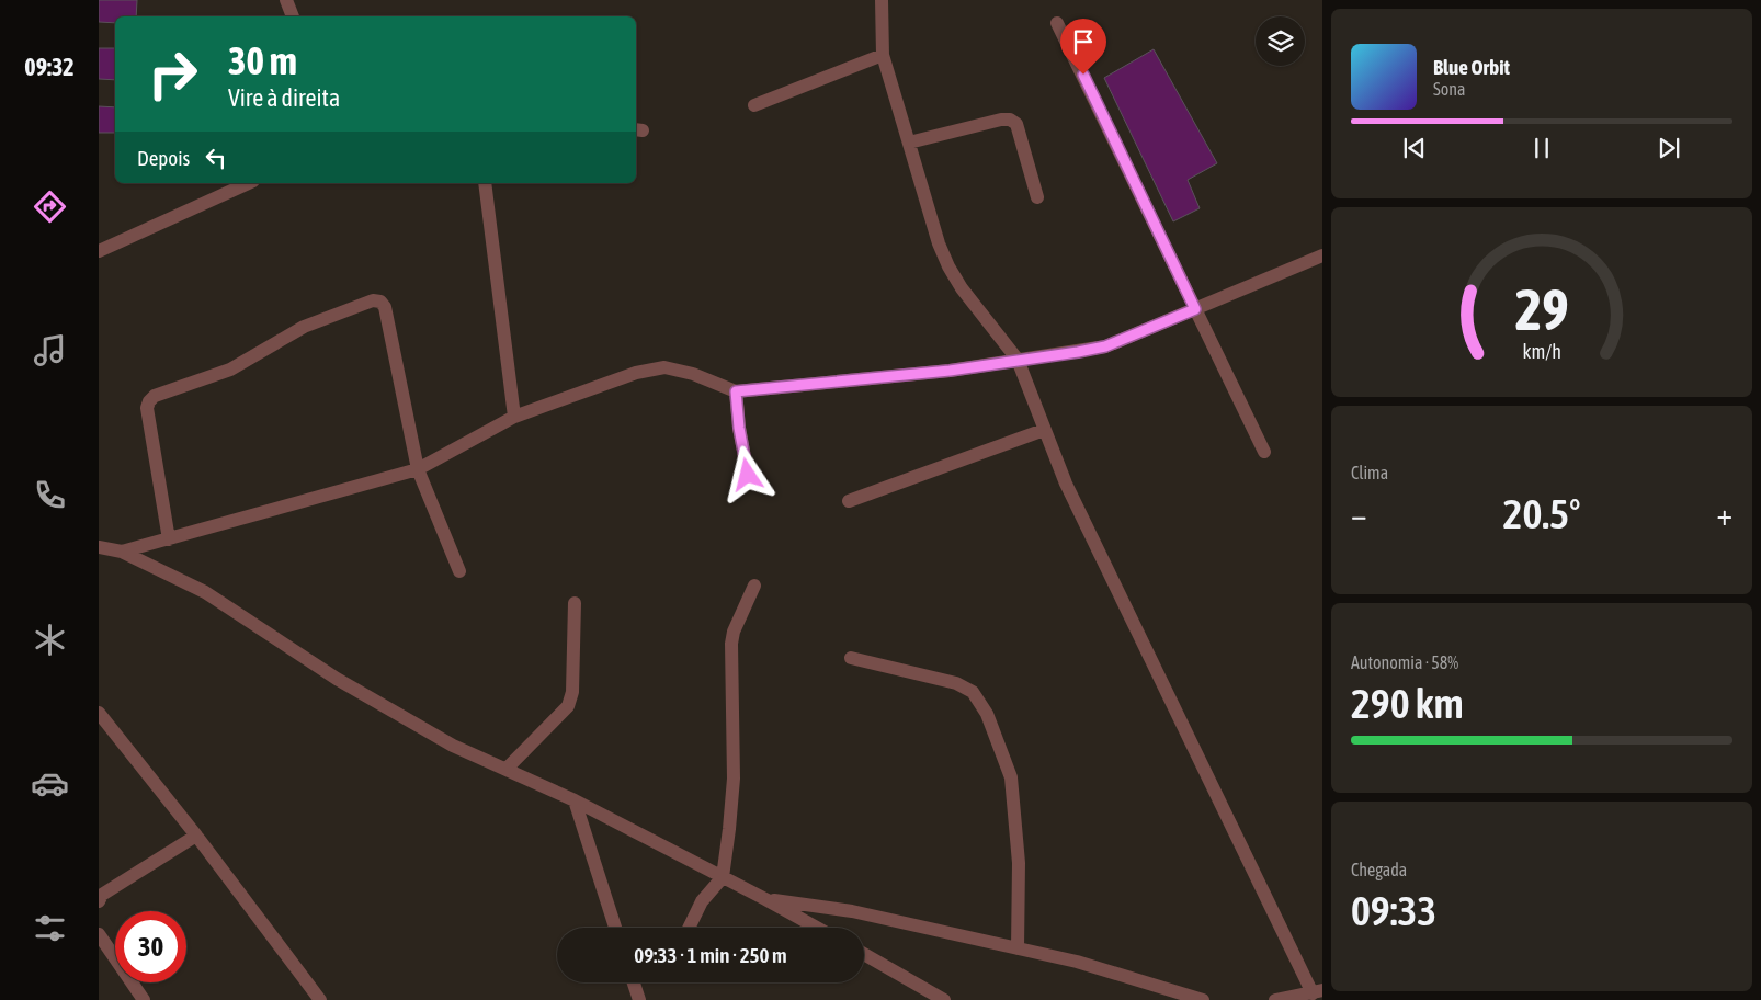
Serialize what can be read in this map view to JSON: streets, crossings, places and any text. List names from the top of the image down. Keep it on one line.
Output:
{"page":{"tabs":"09:32","turn":["30 m","Vire à direita"],"song":["Blue Orbit","Sona"],"then":"Depois","tile":["Clima",["Autonomia · 58%","290 km"],["Chegada","09:33"]],"heat":["−","20.5°","+"],"limit":"30","trip":"09:33 · 1 min · 250 m","gauge":["29","km/h"]}}
